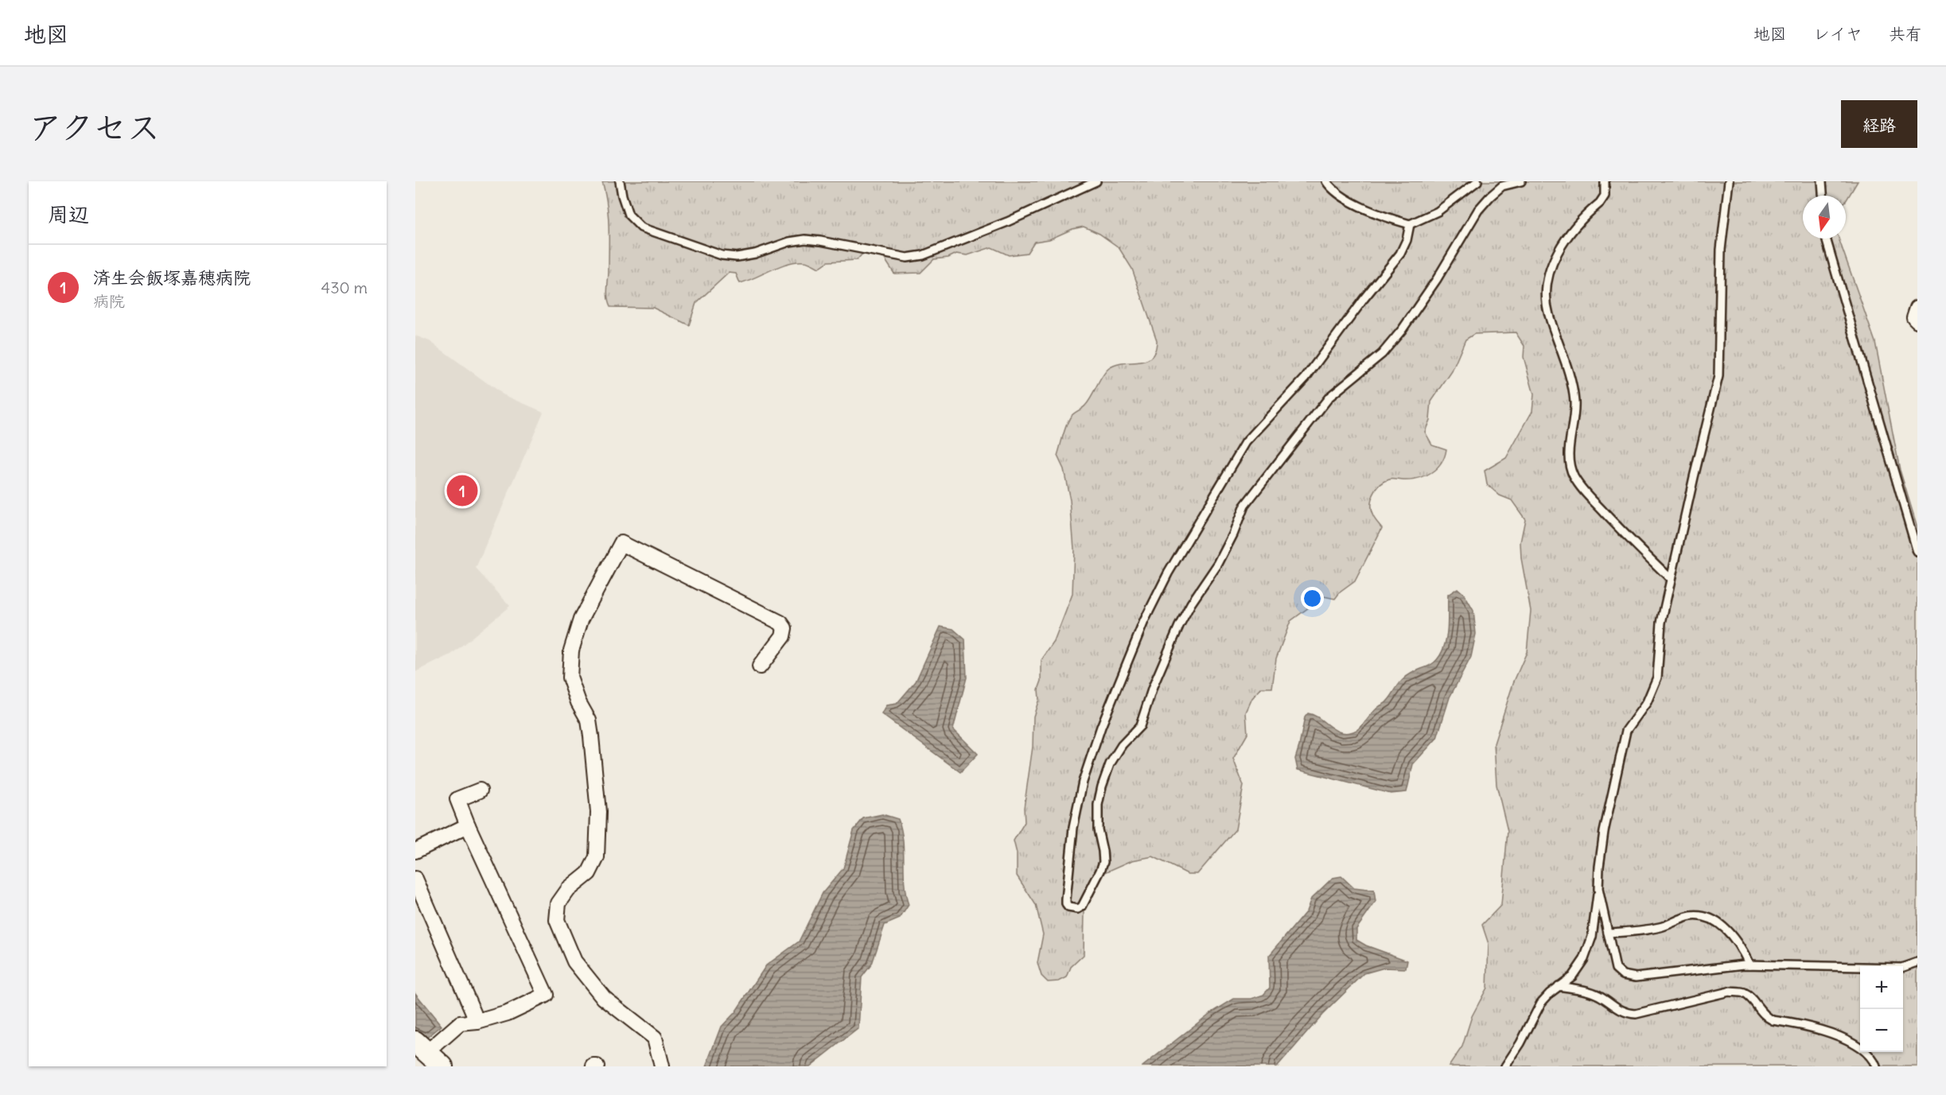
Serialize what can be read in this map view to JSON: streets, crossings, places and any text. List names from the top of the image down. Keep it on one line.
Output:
{"north":"bottom","page":{"header":"地図","nav":["地図","レイヤ","共有"],"title":"アクセス","buttons":"経路","heading":"周辺","list":[{"mark":"1","name":"済生会飯塚嘉穂病院","note":"病院","value":"430 m"}],"pins":"1","map_buttons":["+","−"]}}
